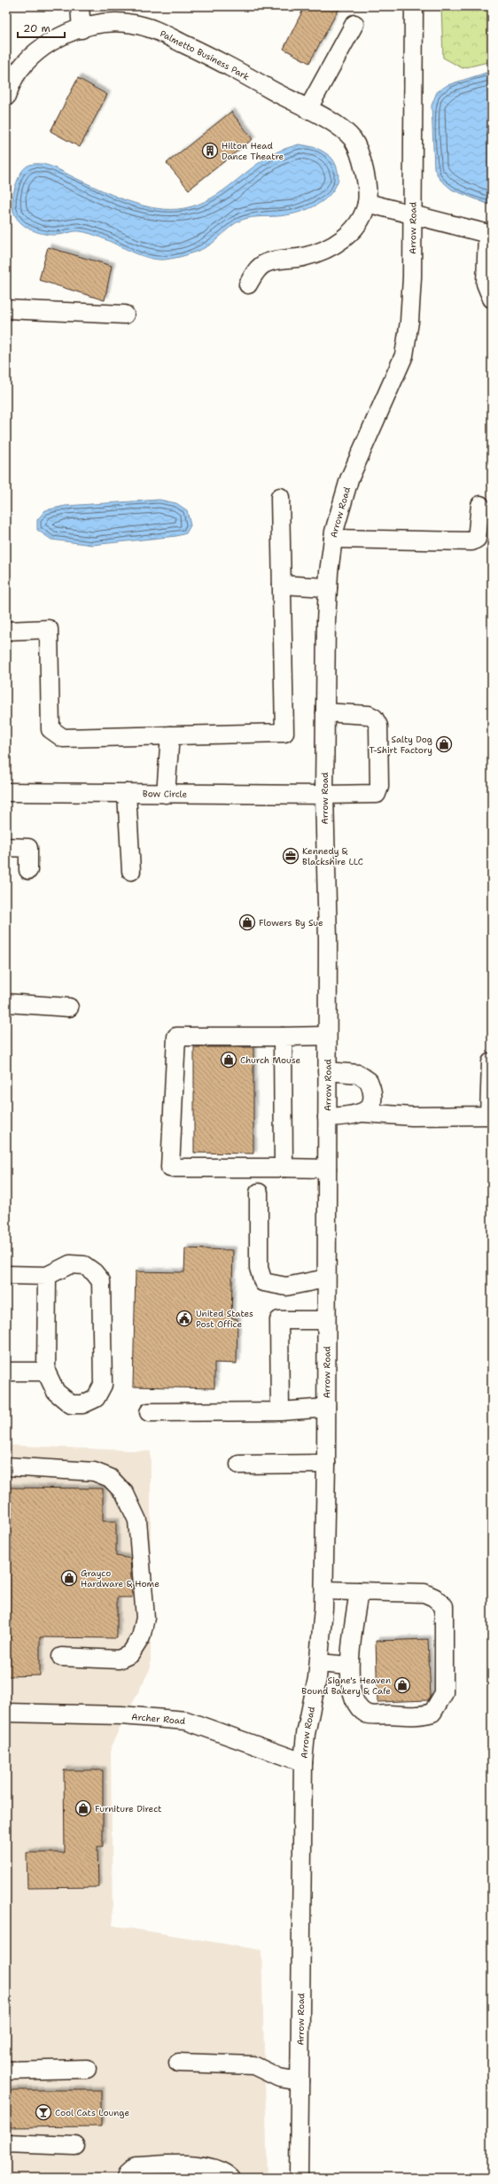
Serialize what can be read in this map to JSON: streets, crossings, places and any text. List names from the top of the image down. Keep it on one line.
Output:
{"streets":{"street":["Palmetto Business Park","Arrow Road","Bow Circle","Archer Road"]},"crossings":[["Arrow Road","Bow Circle"],["Arrow Road","Archer Road"]],"places":{"building":["Hilton Head Dance Theatre"],"shop":["Salty Dog T-Shirt Factory","Flowers By Sue","Church Mouse","Grayco Hardware & Home","Signe's Heaven Bound Bakery & Cafe","Furniture Direct"],"office":["Kennedy & Blackshire LLC"],"public building":["United States Post Office"],"bar":["Cool Cats Lounge"]},"scale_bar":"20 m"}
